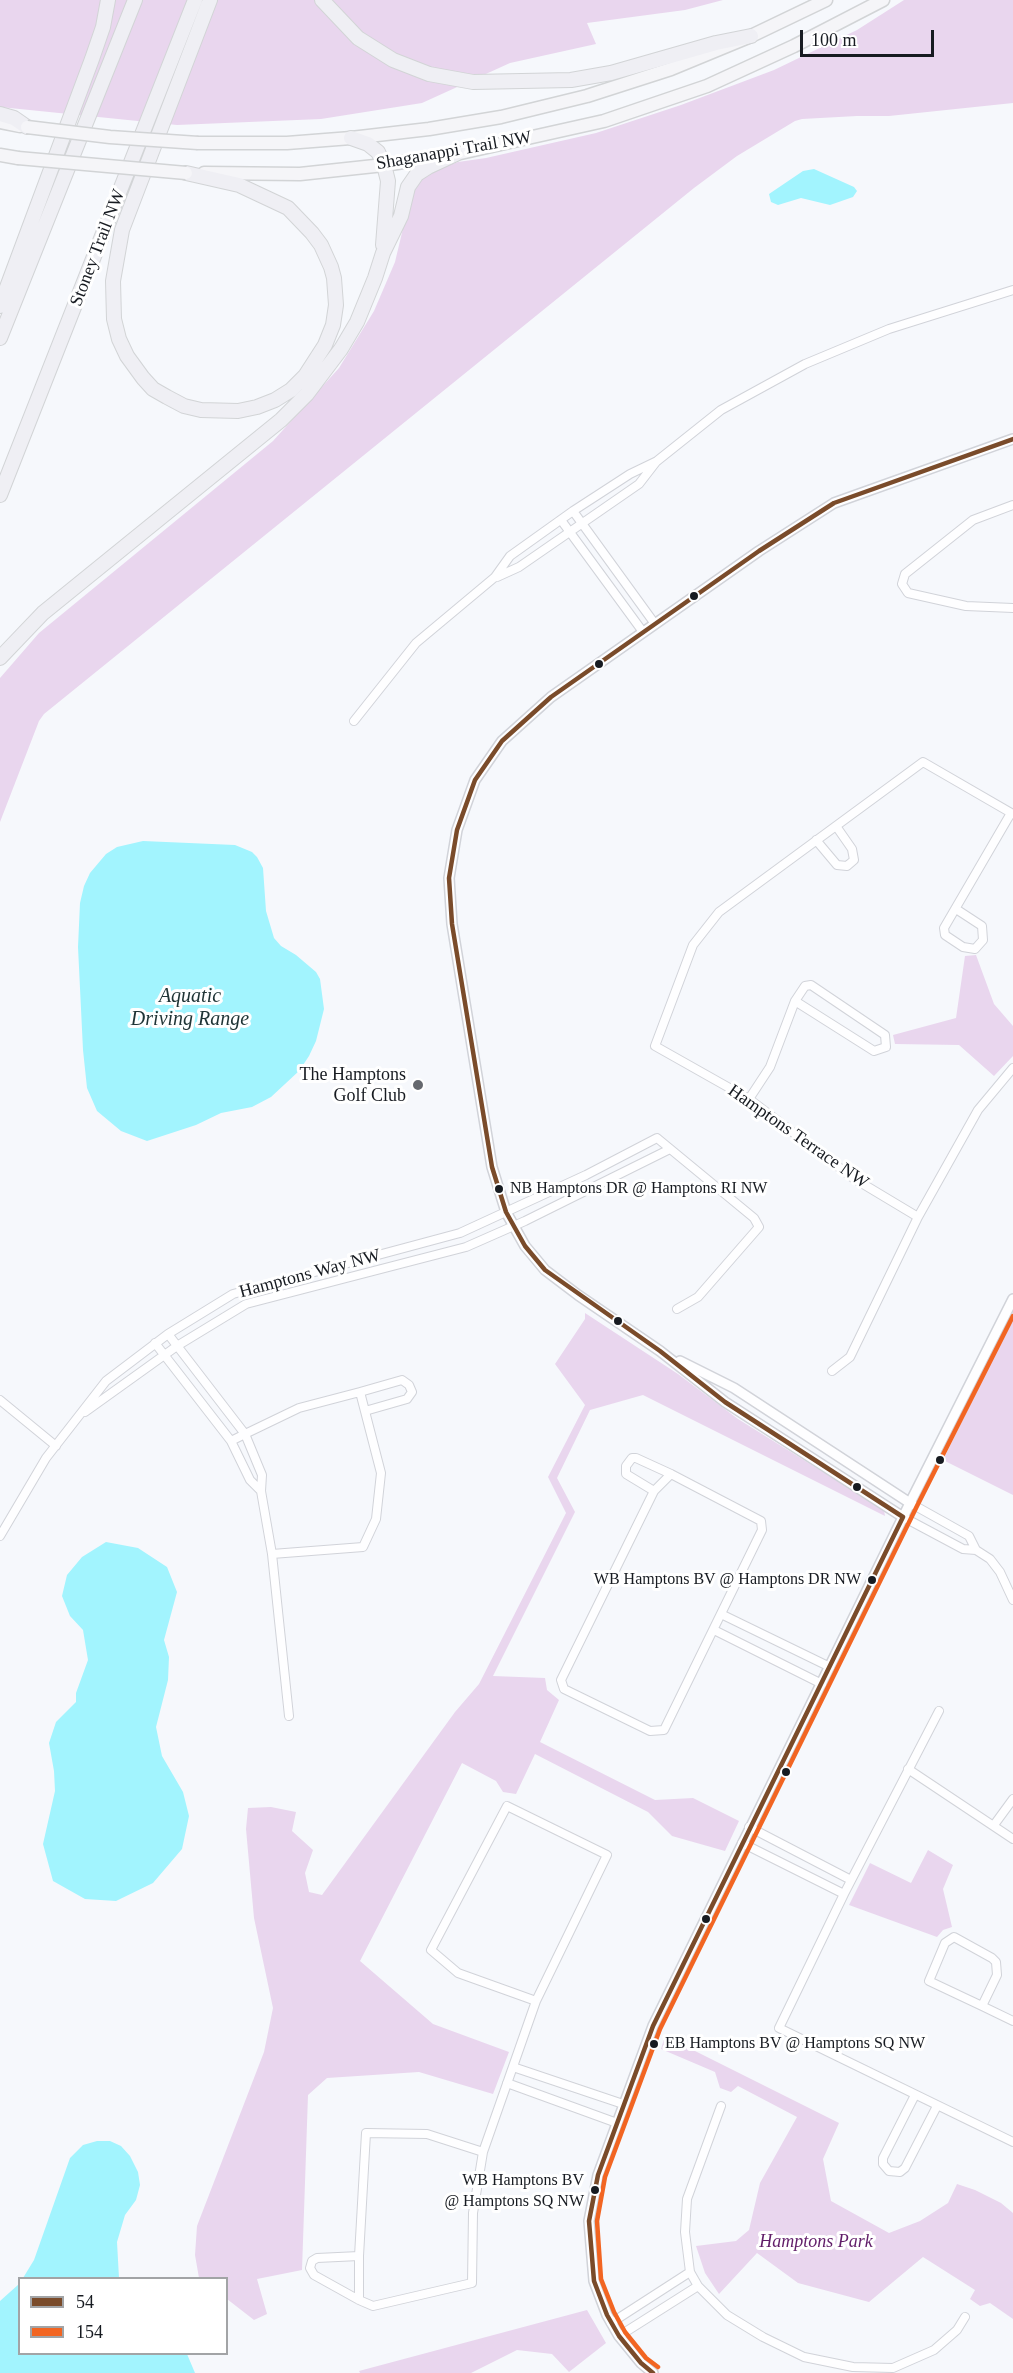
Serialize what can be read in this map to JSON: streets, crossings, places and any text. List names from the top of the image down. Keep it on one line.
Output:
{"streets":{"highway":["Stoney Trail NW"],"main road":["Shaganappi Trail NW"],"street":["Hamptons Terrace NW","Hamptons Way NW"]},"water":["Aquatic Driving Range"],"parks":["Hamptons Park"],"places":["The Hamptons Golf Club","NB Hamptons DR @ Hamptons RI NW","WB Hamptons BV @ Hamptons DR NW","EB Hamptons BV @ Hamptons SQ NW","WB Hamptons BV @ Hamptons SQ NW"],"lines":["transit line 54","transit line 154"],"legend":["54","154"],"scale_bar":"100 m"}
